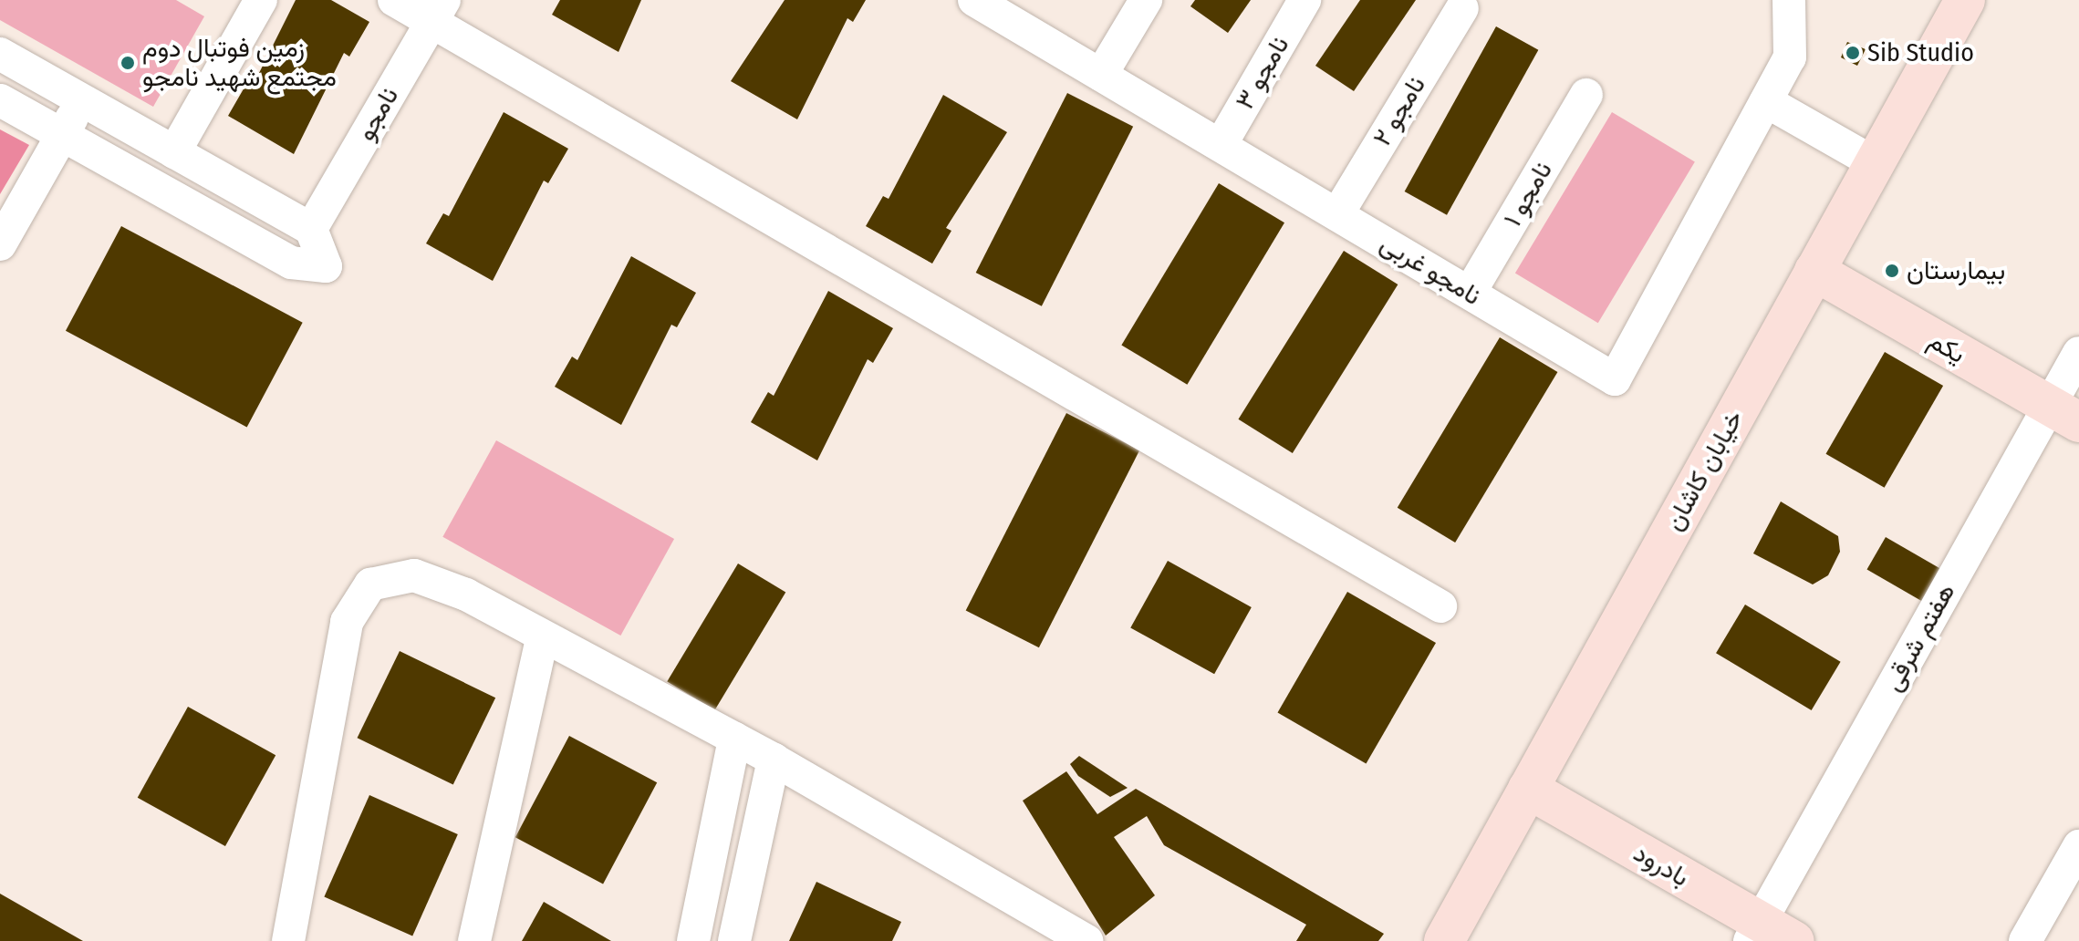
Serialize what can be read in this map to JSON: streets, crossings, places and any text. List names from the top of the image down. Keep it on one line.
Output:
{"streets":{"street":["نامجو ۳","نامجو ۲","نامجو","نامجو ۱","نامجو غربی","یکم","خیابان کاشان","هفتم شرقی","بادرود"]},"crossings":[["نامجو ۳","نامجو غربی"],["نامجو ۲","نامجو غربی"],["نامجو ۱","نامجو غربی"],["یکم","خیابان کاشان"],["یکم","هفتم شرقی"],["خیابان کاشان","بادرود"],["هفتم شرقی","بادرود"]],"places":["Sib Studio","زمین فوتبال دوم مجتمع شهید نامجو","بیمارستان"]}
